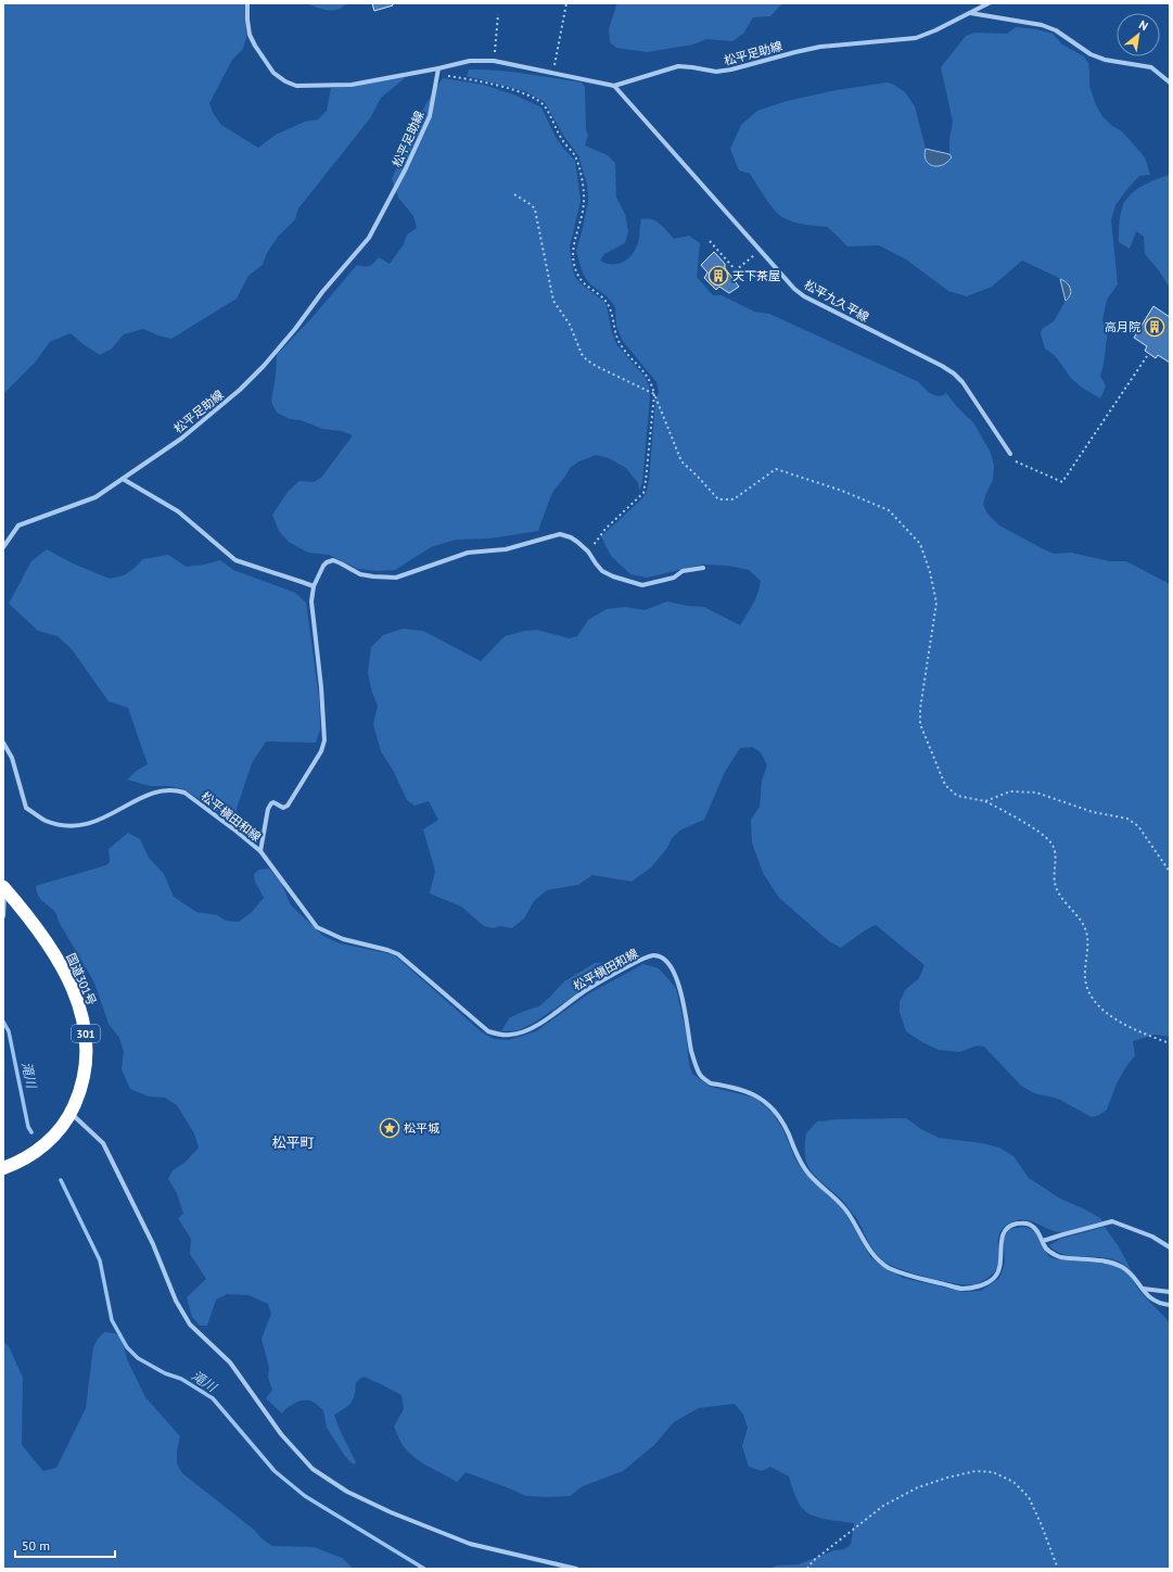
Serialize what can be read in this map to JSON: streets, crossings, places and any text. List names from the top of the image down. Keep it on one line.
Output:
{"streets":{"highway":["国道301号","301"],"street":["松平足助線","松平九久平線","松平槇田和線"]},"crossings":[["松平足助線","松平九久平線"]],"districts":["松平町"],"water":["滝川"],"places":{"building":["天下茶屋","高月院"],"place":["松平城"]},"scale_bar":"50 m","north":"top right"}
